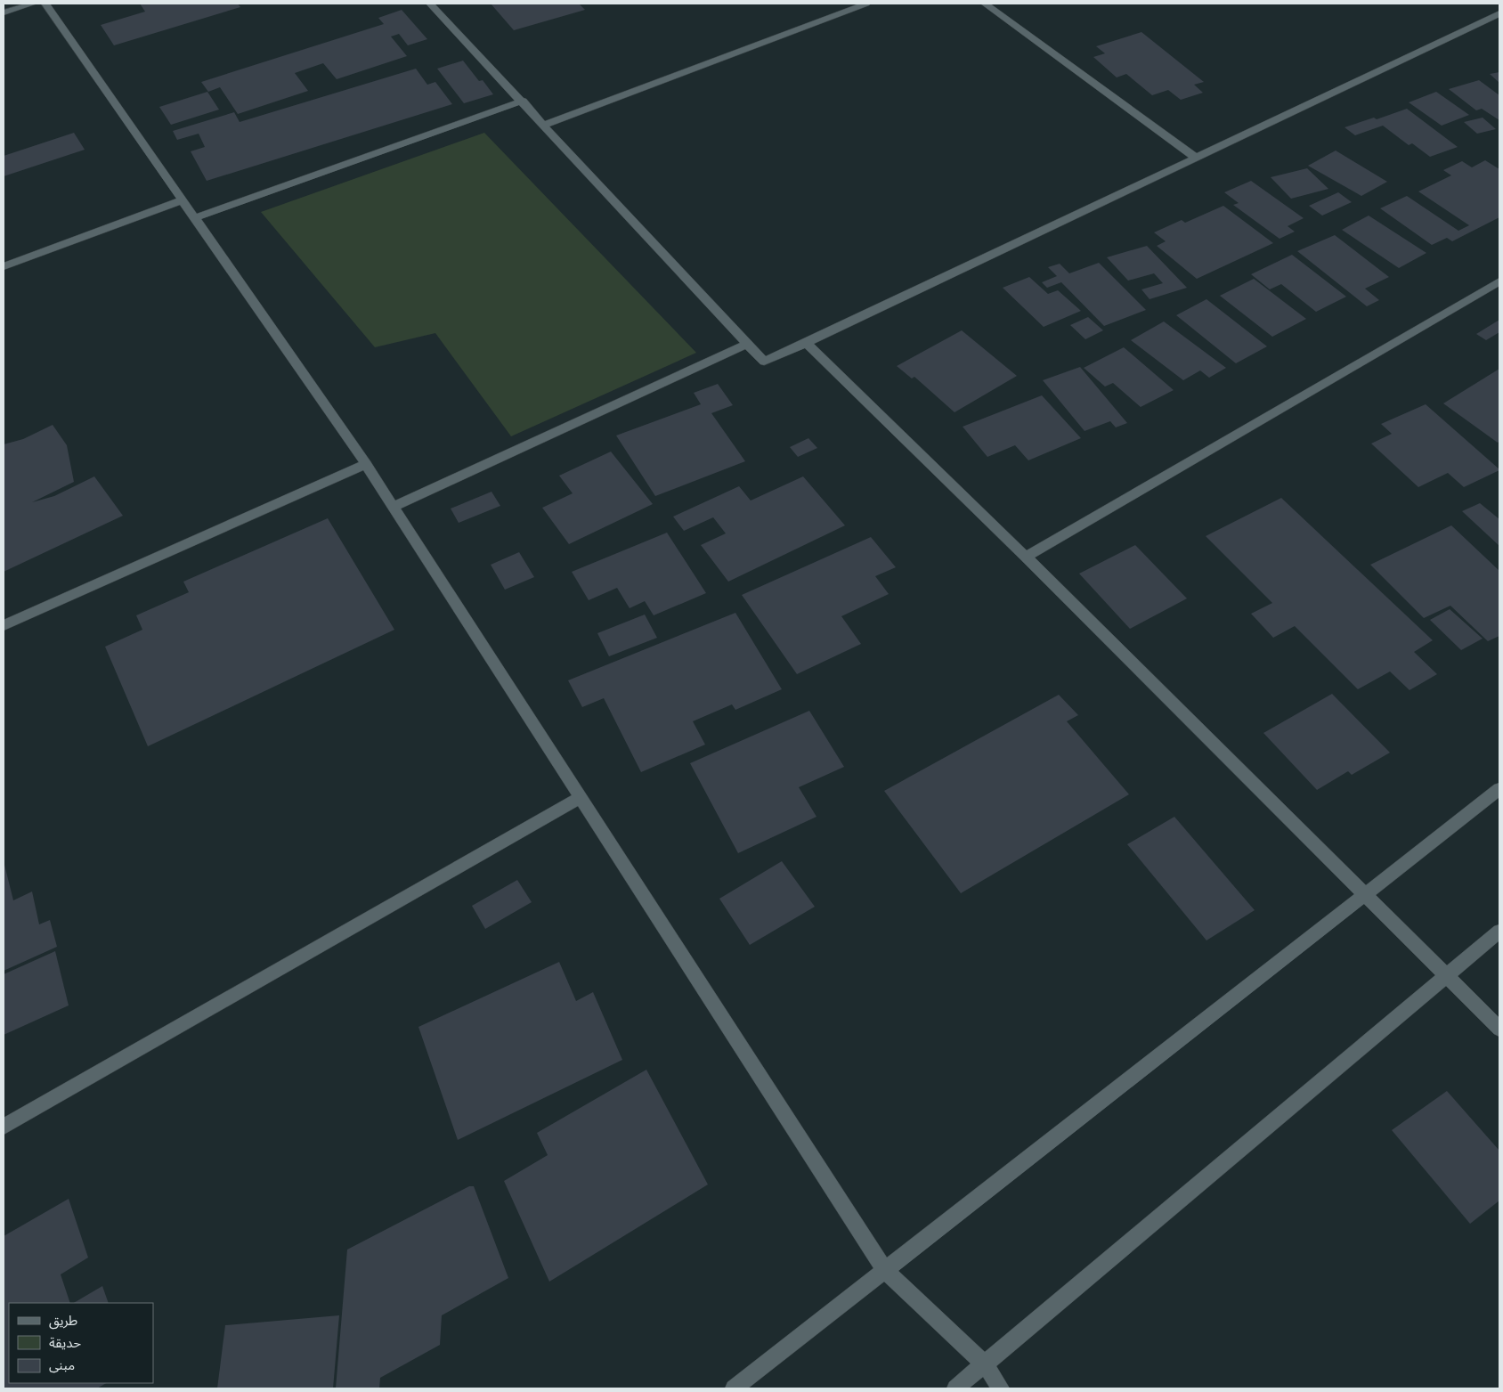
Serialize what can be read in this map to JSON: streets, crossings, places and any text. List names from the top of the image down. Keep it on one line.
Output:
{"legend":["طريق","حديقة","مبنى"]}
